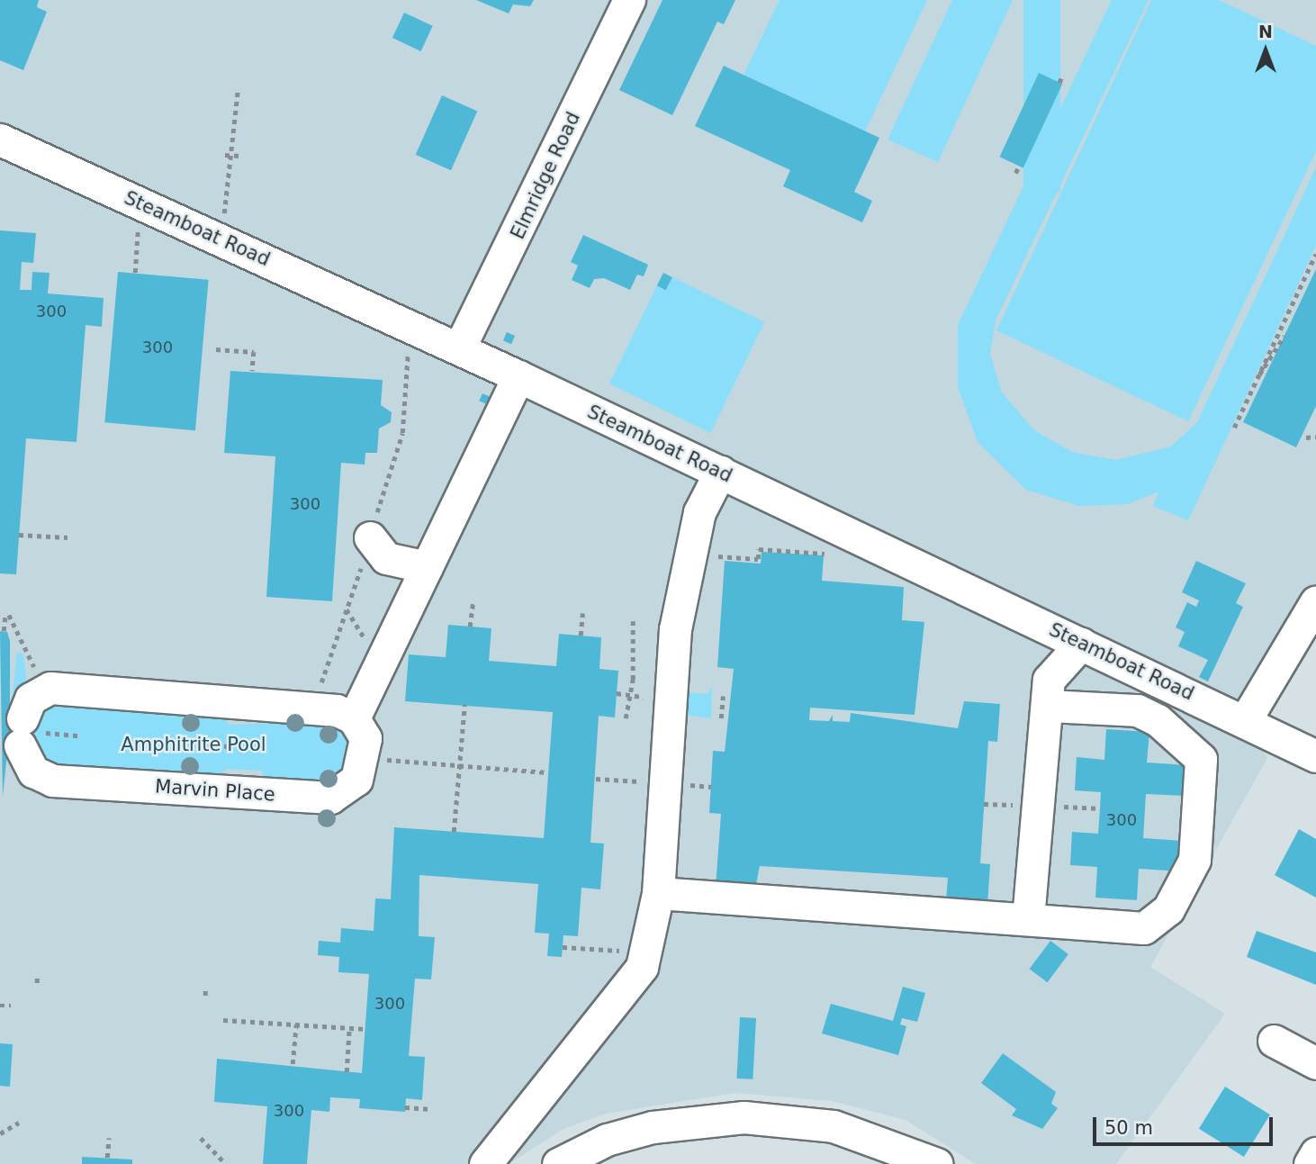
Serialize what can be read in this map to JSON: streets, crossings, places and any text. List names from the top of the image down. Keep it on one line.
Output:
{"streets":{"street":["Elmridge Road","Steamboat Road","Marvin Place"]},"crossings":[["Elmridge Road","Steamboat Road"]],"parks":["Amphitrite Pool"],"house_numbers":["300","300","300","300","300","300"],"scale_bar":"50 m","north":"top"}
